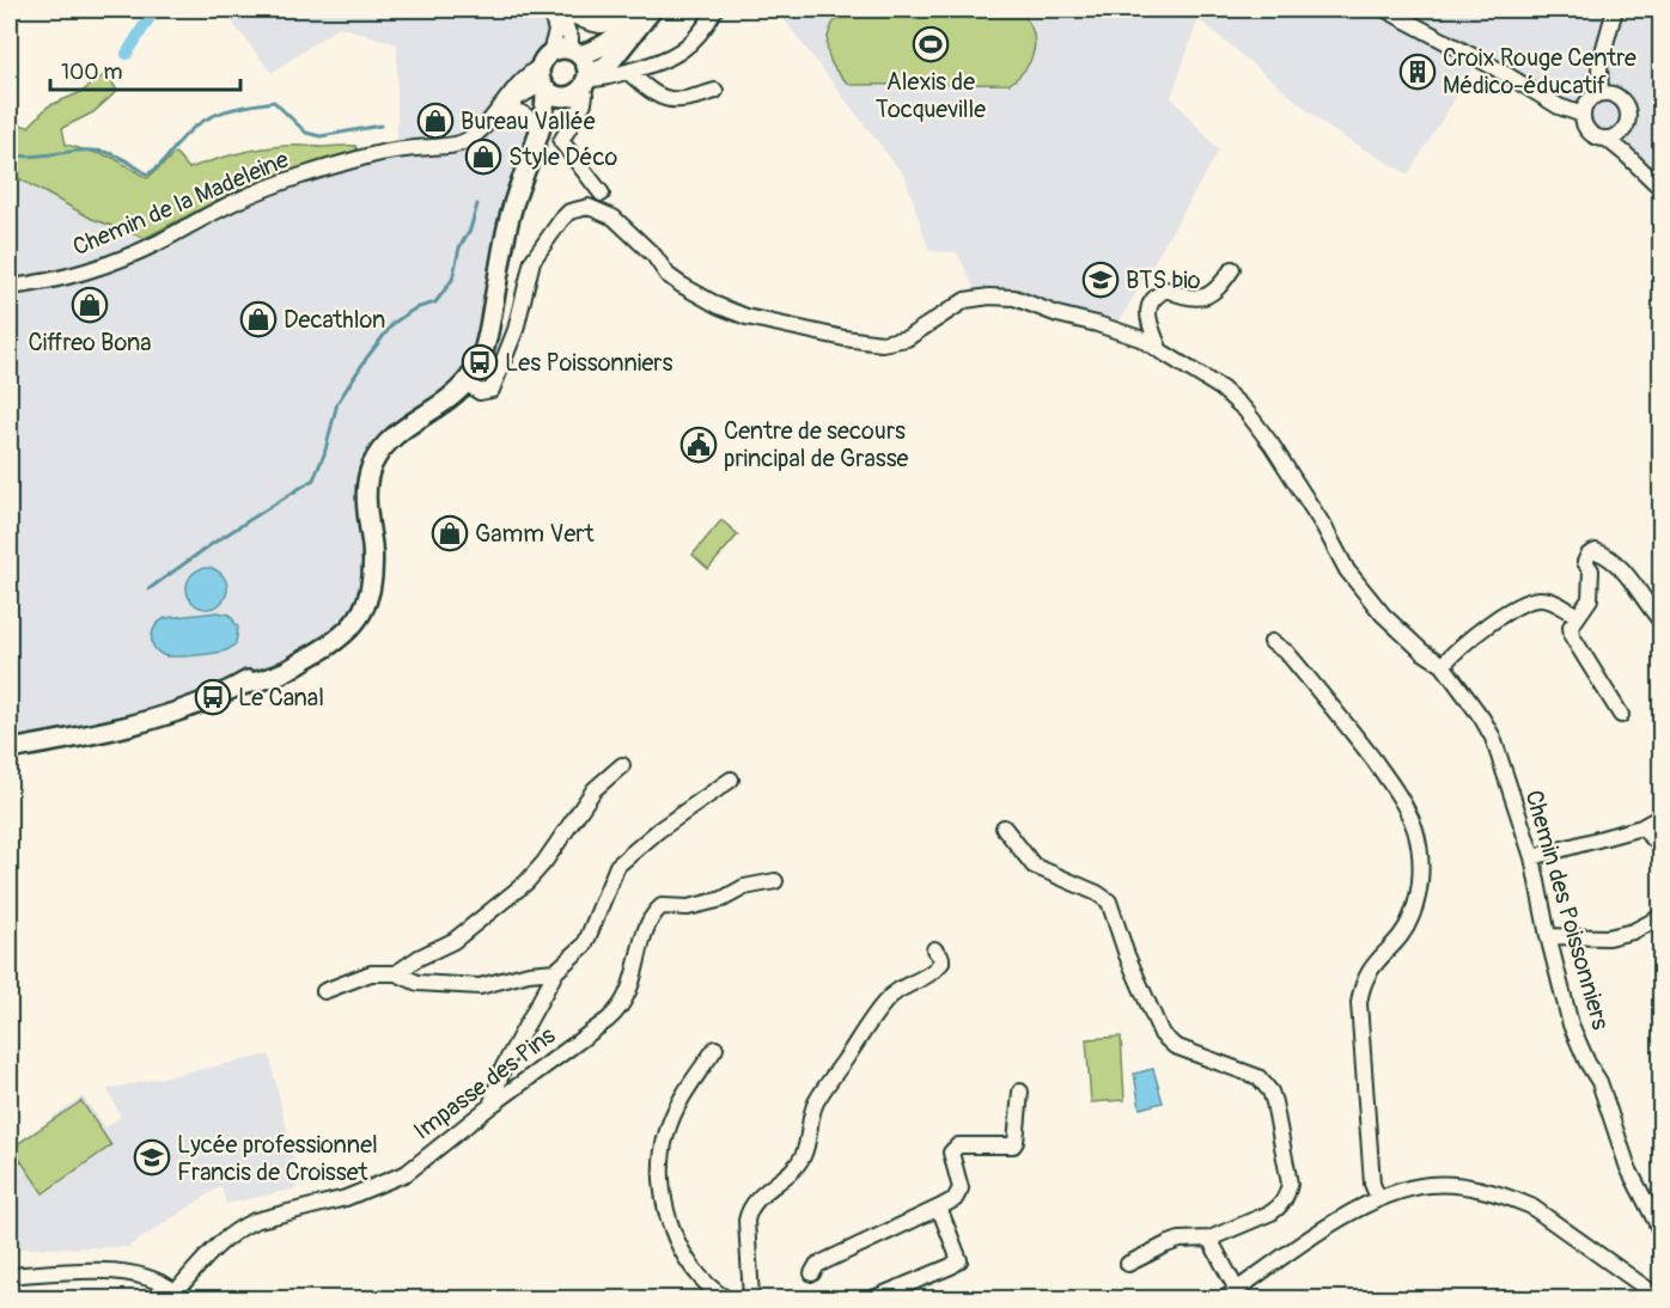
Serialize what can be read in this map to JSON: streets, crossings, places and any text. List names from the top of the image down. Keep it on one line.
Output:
{"streets":{"street":["Chemin de la Madeleine","Chemin des Poissonniers","Impasse des Pins"]},"places":{"sports":["Alexis de Tocqueville"],"building":["Croix Rouge Centre Médico-éducatif"],"shop":["Bureau Vallée","Style Déco","Ciffreo Bona","Decathlon","Gamm Vert"],"school or university":["BTS bio","Lycée professionnel Francis de Croisset"],"bus stop":["Les Poissonniers","Le Canal"],"public building":["Centre de secours principal de Grasse"]},"scale_bar":"100 m"}
